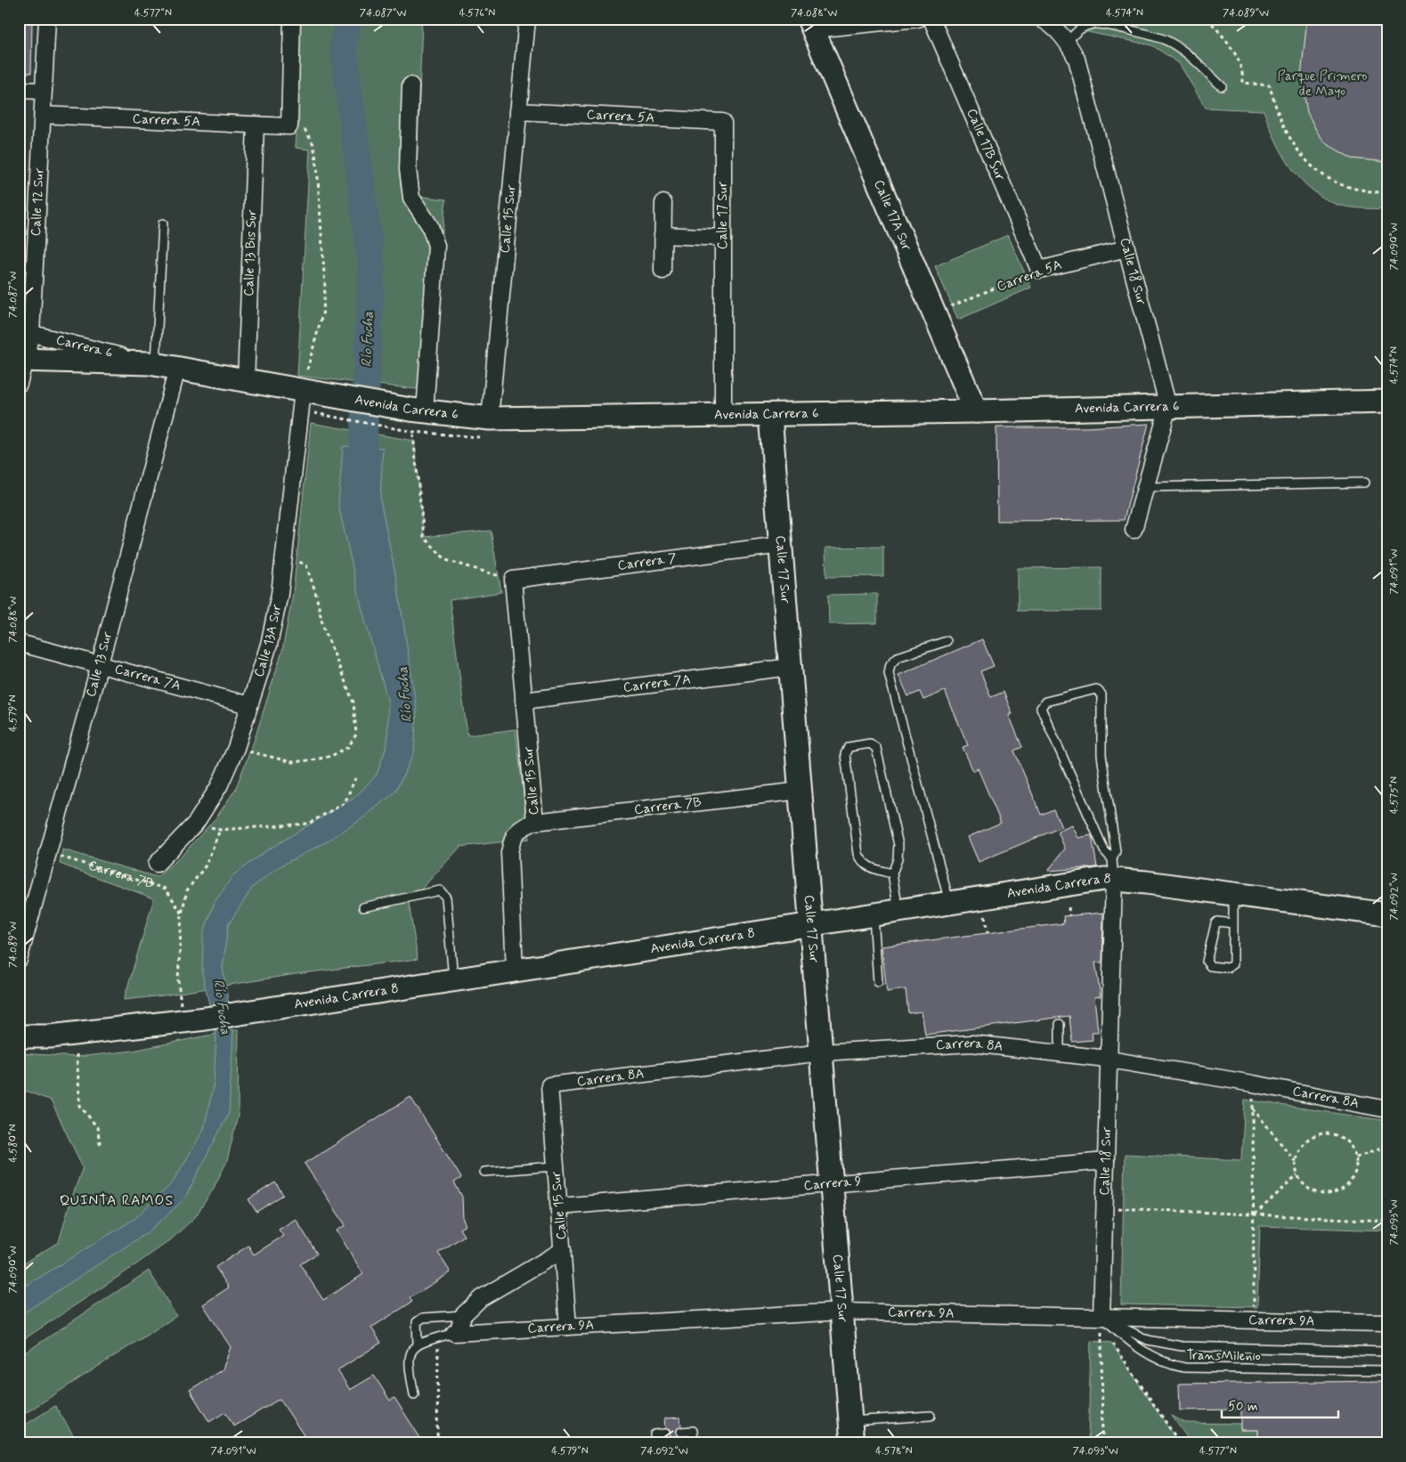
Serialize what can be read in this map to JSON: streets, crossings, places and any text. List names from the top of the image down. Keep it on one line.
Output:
{"streets":{"main road":["Calle 17 Sur","Calle 17A Sur","Avenida Carrera 6","Avenida Carrera 8"],"street":["Carrera 5A","Calle 17B Sur","Calle 12 Sur","Calle 15 Sur","Calle 13 Bis Sur","Calle 18 Sur","Carrera 6","Carrera 7","Calle 13A Sur","Calle 13 Sur","Carrera 7A","Carrera 7B","Carrera 8A","Carrera 9","Carrera 9A"],"lane":["TransMilenio"]},"crossings":[["Carrera 5A","Calle 17B Sur"],["Carrera 5A","Calle 12 Sur"],["Carrera 5A","Calle 17 Sur"],["Carrera 5A","Calle 17A Sur"],["Carrera 5A","Calle 15 Sur"],["Carrera 5A","Calle 13 Bis Sur"],["Carrera 5A","Calle 18 Sur"],["Calle 12 Sur","Carrera 6"],["Calle 12 Sur","Avenida Carrera 6"],["Calle 17 Sur","Avenida Carrera 6"],["Calle 17 Sur","Carrera 7"],["Calle 17 Sur","Carrera 7A"],["Calle 17 Sur","Carrera 7B"],["Calle 17 Sur","Avenida Carrera 8"],["Calle 17 Sur","Carrera 8A"],["Calle 17 Sur","Carrera 9"],["Calle 17 Sur","Carrera 9A"],["Calle 17A Sur","Avenida Carrera 6"],["Calle 15 Sur","Avenida Carrera 6"],["Calle 15 Sur","Carrera 7"],["Calle 15 Sur","Carrera 7A"],["Calle 15 Sur","Carrera 7B"],["Calle 15 Sur","Avenida Carrera 8"],["Calle 15 Sur","Carrera 8A"],["Calle 15 Sur","Carrera 9"],["Calle 15 Sur","Carrera 9A"],["Calle 13 Bis Sur","Avenida Carrera 6"],["Calle 18 Sur","Avenida Carrera 6"],["Calle 18 Sur","Avenida Carrera 8"],["Calle 18 Sur","Carrera 8A"],["Calle 18 Sur","Carrera 9"],["Calle 18 Sur","Carrera 9A"],["Calle 18 Sur","TransMilenio"],["Carrera 6","Avenida Carrera 6"],["Avenida Carrera 6","Calle 13A Sur"],["Avenida Carrera 6","Calle 13 Sur"],["Calle 13A Sur","Carrera 7A"],["Calle 13 Sur","Carrera 7A"],["Calle 13 Sur","Carrera 7B"],["Carrera 9A","TransMilenio"]],"districts":["QUINTA RAMOS"],"water":["Río Fucha"],"parks":["Parque Primero de Mayo"],"scale_bar":"50 m","coordinates":["4.577°N","74.087°W","4.576°N","74.088°W","4.574°N","74.089°W","74.090°W","74.091°W","4.579°N","4.575°N","74.092°W","4.580°N","74.093°W","4.578°N"]}
